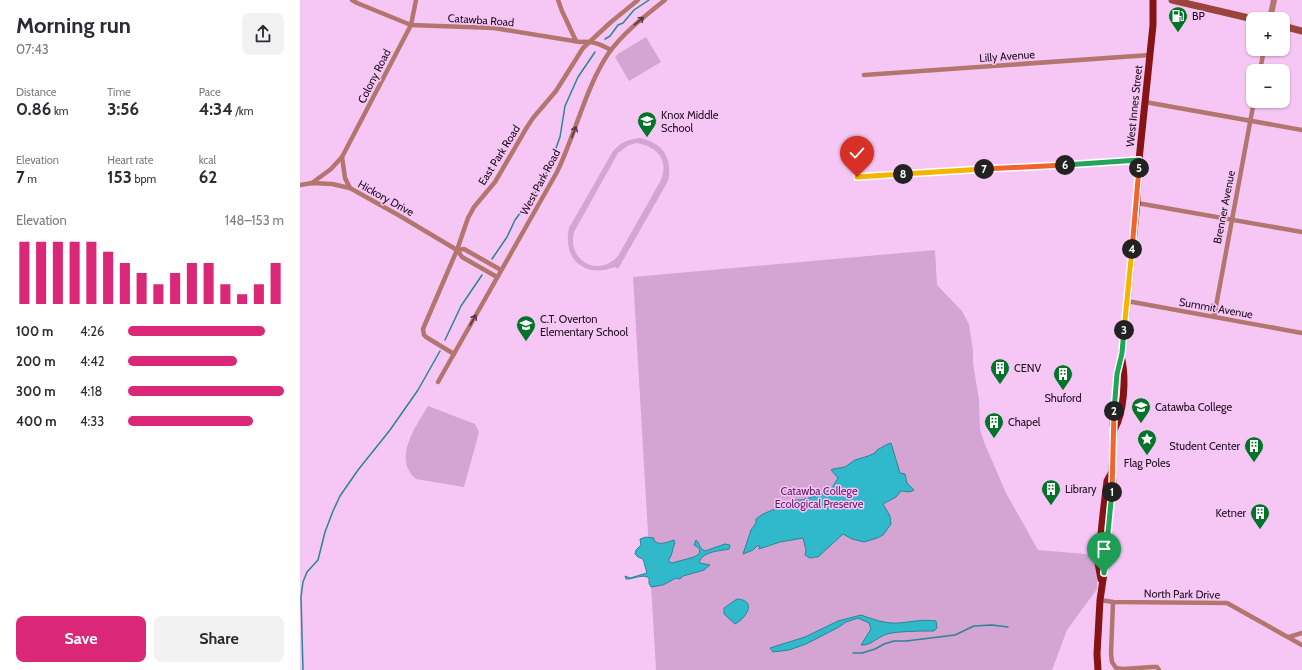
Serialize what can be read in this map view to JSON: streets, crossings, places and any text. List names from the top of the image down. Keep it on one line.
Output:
{"streets":{"main road":["West Innes Street"],"street":["Catawba Road","Lilly Avenue","Colony Road","East Park Road","West Park Road","Hickory Drive","Brenner Avenue","Summit Avenue","North Park Drive"]},"crossings":[["Catawba Road","Colony Road"],["Catawba Road","East Park Road"],["Catawba Road","West Park Road"],["Lilly Avenue","West Innes Street"],["Colony Road","Hickory Drive"],["West Innes Street","Summit Avenue"],["West Innes Street","North Park Drive"],["East Park Road","West Park Road"],["East Park Road","Hickory Drive"],["West Park Road","Hickory Drive"],["Brenner Avenue","Summit Avenue"]],"one_way":["West Park Road"],"parks":["Catawba College Ecological Preserve"],"places":{"fuel station":["BP"],"school or university":["Knox Middle School","C.T. Overton Elementary School","Catawba College"],"building":["CENV","Shuford","Chapel","Student Center","Library","Ketner"],"place":["Flag Poles"]},"page":{"heading":["Morning run","07:43"],"map_buttons":["+","−"],"stats":[["Distance","0.86 km"],["Time","3:56"],["Pace","4:34 /km"],["Elevation","7 m"],["Heart rate","153 bpm"],["kcal","62"]],"pins":["6","5","7","8","4","3","2","1"],"chart":["Elevation","148–153 m"],"list":[{"name":"100 m","note":"4:26"},{"name":"200 m","note":"4:42"},{"name":"300 m","note":"4:18"},{"name":"400 m","note":"4:33"}],"buttons":["Save","Share"]}}
